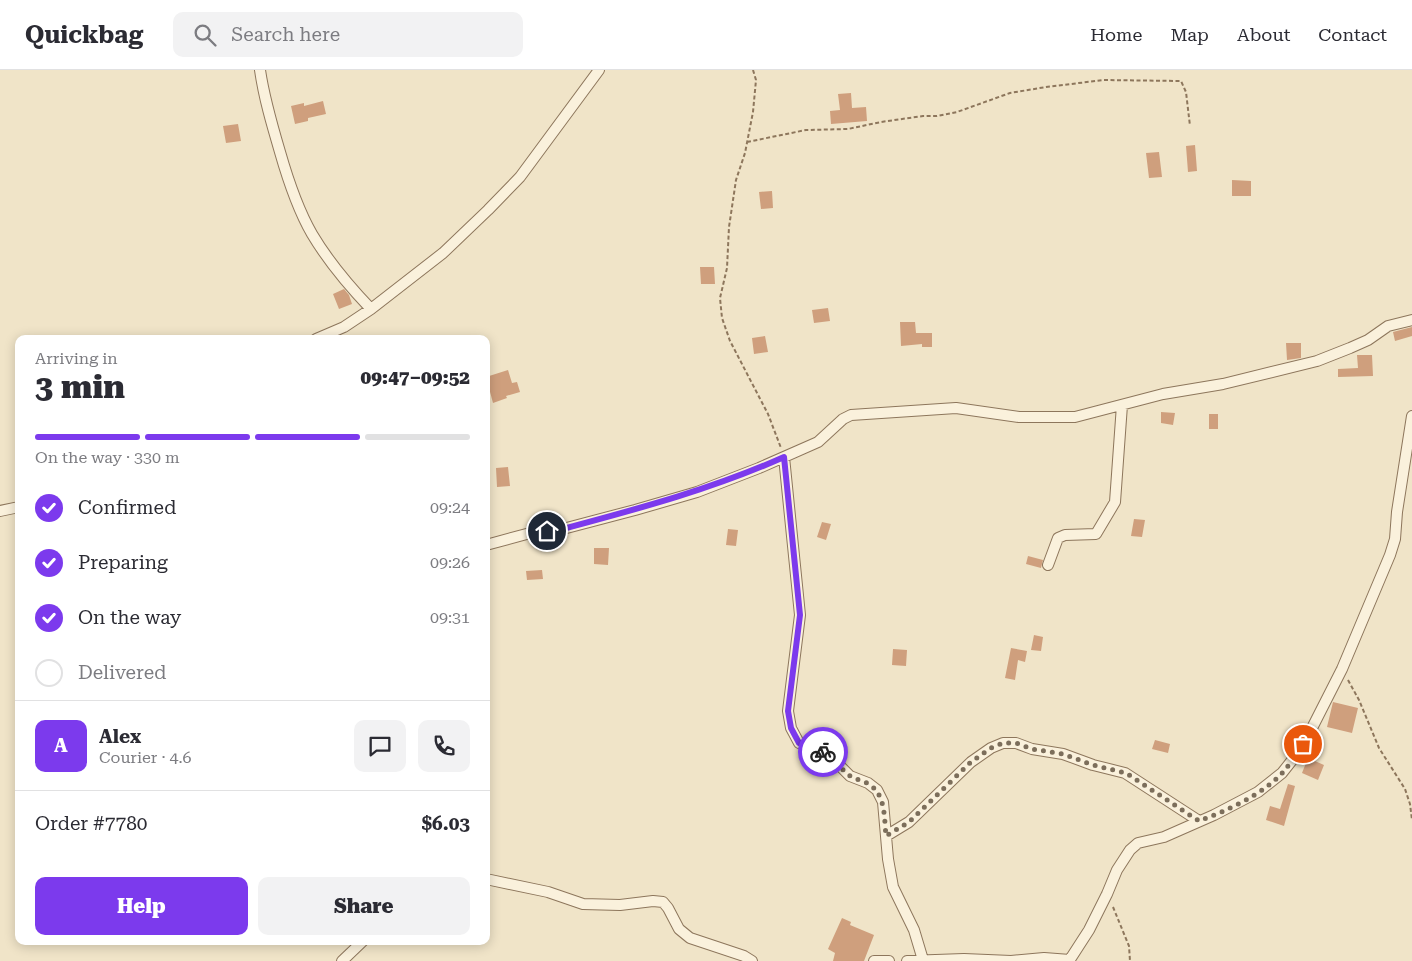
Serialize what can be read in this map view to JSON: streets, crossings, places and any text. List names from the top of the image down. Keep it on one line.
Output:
{"page":{"header":"Quickbag","search":"Search here","nav":["Home","Map","About","Contact"],"heading":["3 min","Arriving in","09:47–09:52"],"panel":["Alex","Courier · 4.6","Order #7780","$6.03"],"bar":"On the way · 330 m","list":[["Confirmed","09:24"],["Preparing","09:26"],["On the way","09:31"],"Delivered"],"round":"A","buttons":["Help","Share"]}}
